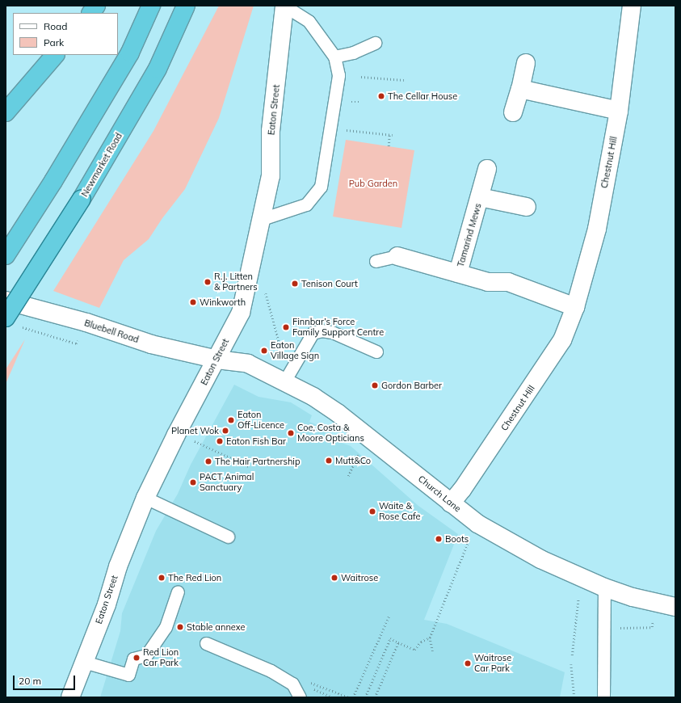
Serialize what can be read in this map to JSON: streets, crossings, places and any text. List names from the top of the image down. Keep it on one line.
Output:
{"streets":{"highway":["Newmarket Road"],"street":["Eaton Street","Chestnut Hill","Tamarind Mews","Bluebell Road","Church Lane"]},"crossings":[["Eaton Street","Bluebell Road"],["Eaton Street","Church Lane"],["Chestnut Hill","Tamarind Mews"],["Chestnut Hill","Church Lane"],["Bluebell Road","Church Lane"]],"parks":["Pub Garden"],"places":["The Cellar House","R.J. Litten & Partners","Tenison Court","Winkworth","Finnbar’s Force Family Support Centre","Eaton Village Sign","Gordon Barber","Eaton Off-Licence","Planet Wok","Coe, Costa & Moore Opticians","Eaton Fish Bar","Mutt&Co","The Hair Partnership","PACT Animal Sanctuary","Waite & Rose Cafe","Boots","The Red Lion","Waitrose","Stable annexe","Red Lion Car Park","Waitrose Car Park"],"legend":["Road","Park"],"scale_bar":"20 m"}
